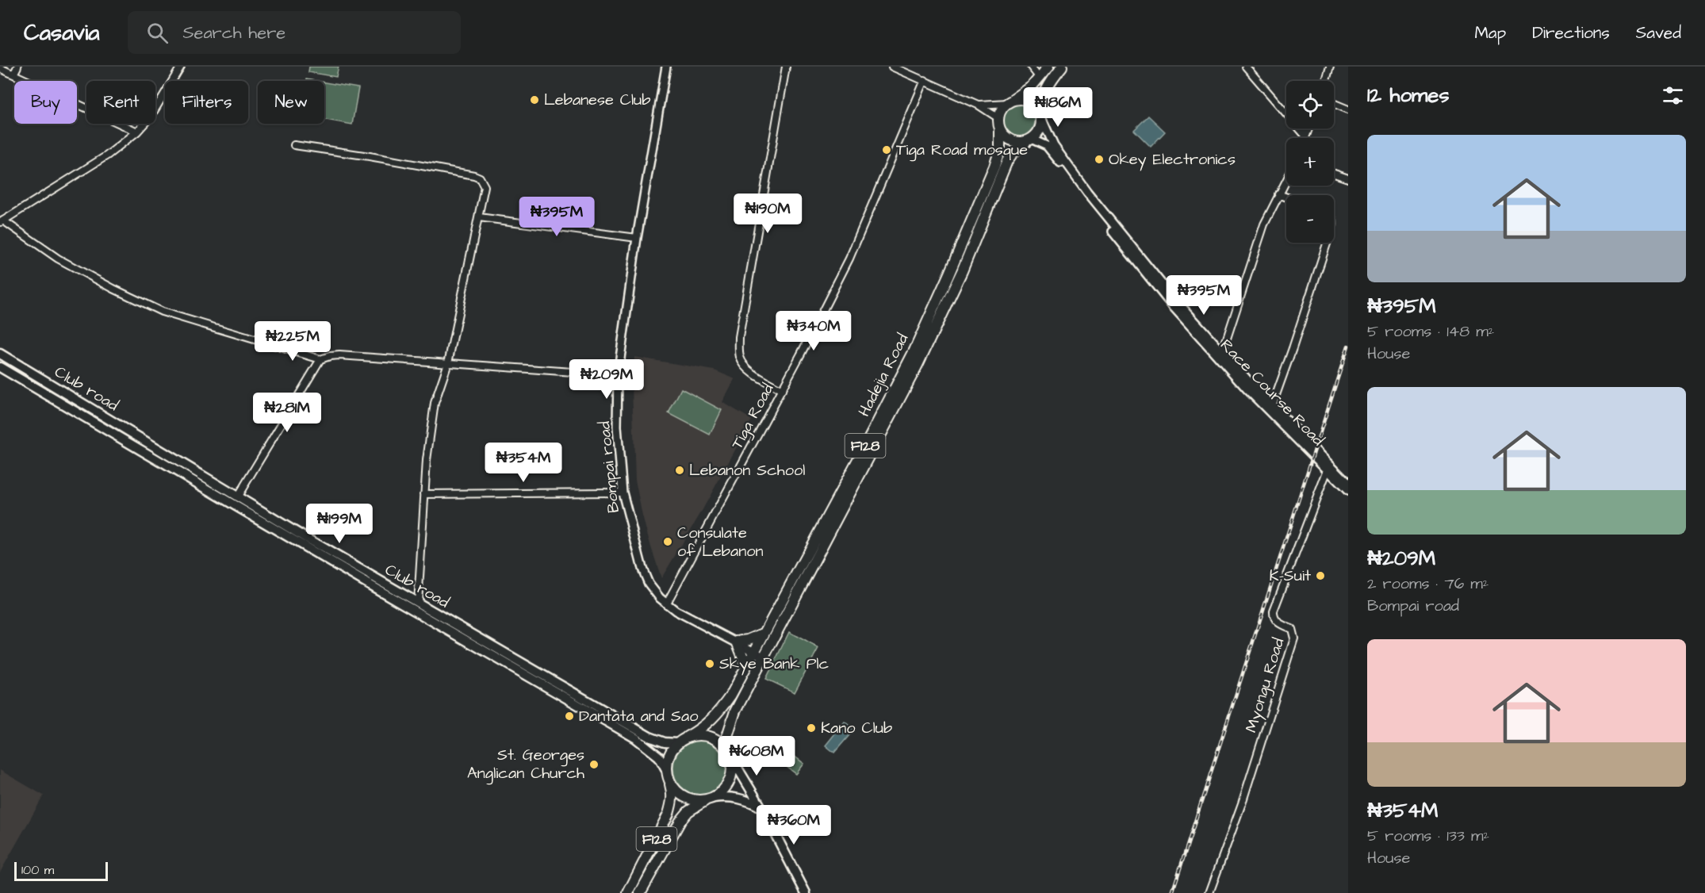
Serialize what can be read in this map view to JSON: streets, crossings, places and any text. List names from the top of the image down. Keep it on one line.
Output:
{"streets":{"main road":["Hadejia Road","Club road","F128"],"street":["Race Course Road","Tiga Road","Bompai road","Myongu Road"]},"crossings":[["Hadejia Road","Club road"],["Hadejia Road","Race Course Road"],["Hadejia Road","F128"],["Hadejia Road","Bompai road"],["Club road","F128"],["Race Course Road","F128"],["Race Course Road","Myongu Road"],["Tiga Road","Bompai road"]],"places":["Lebanese Club","Tiga Road mosque","Okey Electronics","Lebanon School","Consulate of Lebanon","K-Suit","Skye Bank Plc","Dantata and Sao","Kano Club","St. Georges Anglican Church"],"scale_bar":"100 m","page":{"header":"Casavia","search":"Search here","nav":["Map","Directions","Saved"],"heading":"12 homes","map_buttons":["+","−"],"chip":["Buy","Rent","Filters","New"],"price":["₦186M","₦190M","₦395M","₦395M","₦340M","₦225M","₦209M","₦281M","₦354M","₦199M","₦608M","₦360M"],"list":[{"name":"₦395M","note":"5 rooms · 148 m² · House"},{"name":"₦209M","note":"2 rooms · 76 m² · Bompai road"},{"name":"₦354M","note":"5 rooms · 133 m² · House"}],"scale":"100 m"}}
